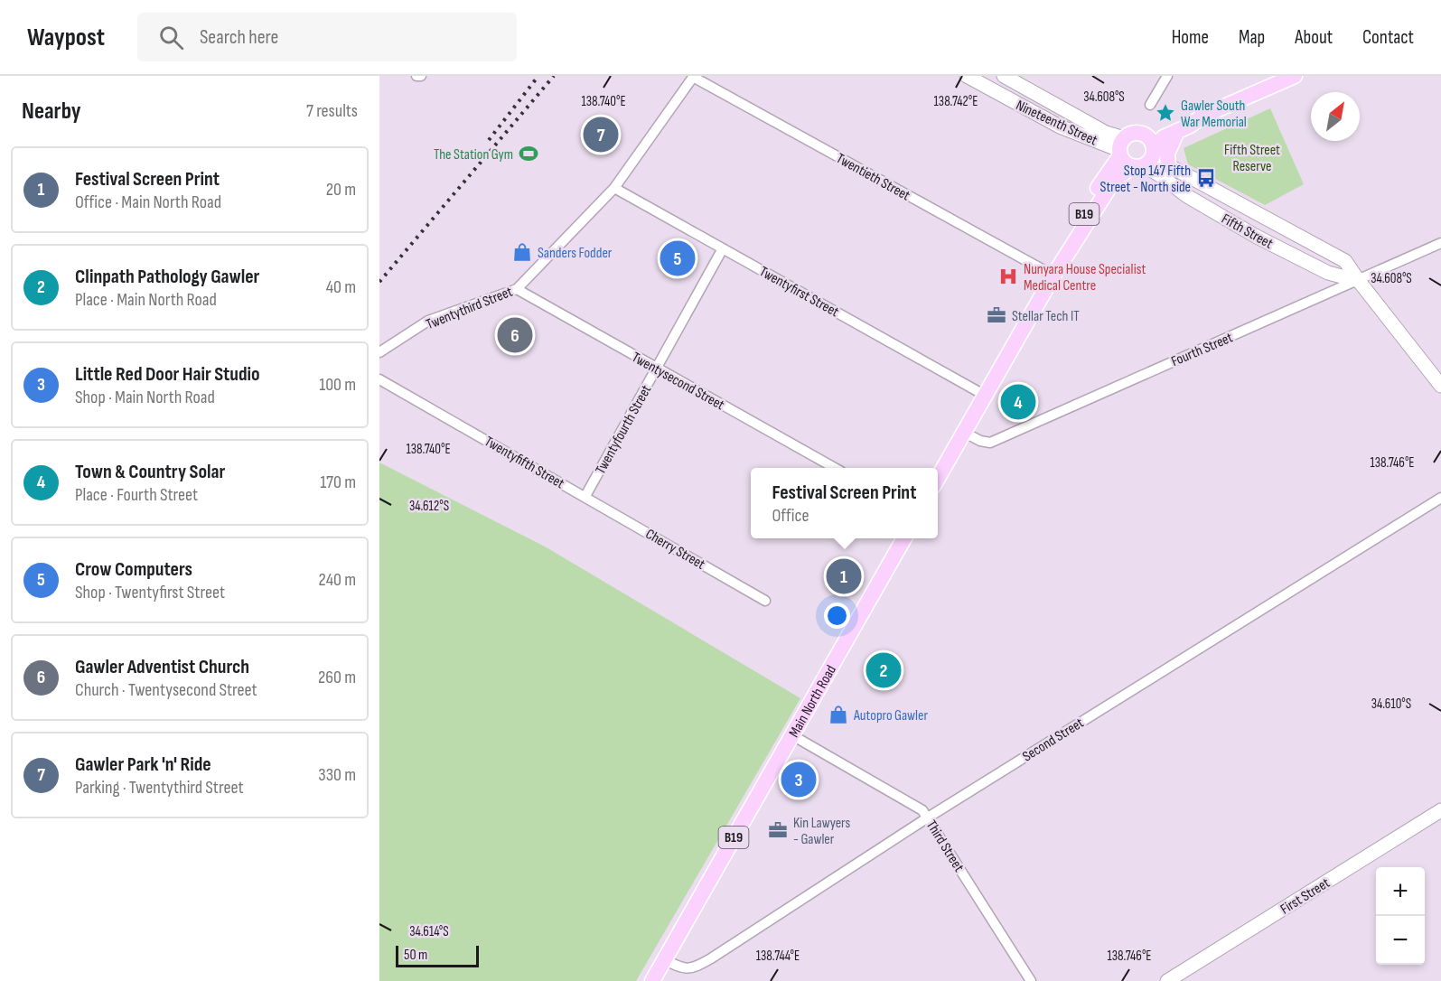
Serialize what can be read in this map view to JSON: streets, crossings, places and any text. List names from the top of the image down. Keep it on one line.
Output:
{"streets":{"main road":["B19","Main North Road"],"street":["Nineteenth Street","Twentieth Street","Fifth Street","Twentyfirst Street","Twentythird Street","Fourth Street","Twentysecond Street","Twentyfourth Street","Twentyfifth Street","Cherry Street","Second Street","Third Street","First Street"]},"crossings":[["Nineteenth Street","B19"],["Nineteenth Street","Fifth Street"],["Twentieth Street","B19"],["Twentieth Street","Twentythird Street"],["B19","Fifth Street"],["B19","Twentyfirst Street"],["B19","Fourth Street"],["Fifth Street","Fourth Street"],["Twentyfirst Street","Twentythird Street"],["Twentyfirst Street","Twentyfourth Street"],["Twentythird Street","Twentysecond Street"],["Twentysecond Street","Twentyfourth Street"],["Twentyfourth Street","Twentyfifth Street"],["Twentyfourth Street","Cherry Street"],["Twentyfifth Street","Cherry Street"],["Main North Road","Second Street"],["Main North Road","Third Street"],["Second Street","Third Street"]],"parks":["Fifth Street Reserve"],"places":{"place":["Gawler South War Memorial"],"sports":["The Station Gym"],"bus stop":["Stop 147 Fifth Street - North side"],"shop":["Sanders Fodder","Autopro Gawler"],"hospital":["Nunyara House Specialist Medical Centre"],"office":["Stellar Tech IT","Kin Lawyers - Gawler"]},"scale_bar":"50 m","north":"top right","page":{"header":"Waypost","search":"Search here","nav":["Home","Map","About","Contact"],"heading":["Nearby","7 results"],"pins":["7","5","6","4","1","2","3"],"list":[{"mark":"1","name":"Festival Screen Print","note":"Office · Main North Road","value":"20 m"},{"mark":"2","name":"Clinpath Pathology Gawler","note":"Place · Main North Road","value":"40 m"},{"mark":"3","name":"Little Red Door Hair Studio","note":"Shop · Main North Road","value":"100 m"},{"mark":"4","name":"Town & Country Solar","note":"Place · Fourth Street","value":"170 m"},{"mark":"5","name":"Crow Computers","note":"Shop · Twentyfirst Street","value":"240 m"},{"mark":"6","name":"Gawler Adventist Church","note":"Church · Twentysecond Street","value":"260 m"},{"mark":"7","name":"Gawler Park 'n' Ride","note":"Parking · Twentythird Street","value":"330 m"}],"popup":["Festival Screen Print","Office"],"map_buttons":["+","−"],"scale":"50 m"},"coordinates":["34.608°S","138.740°E","138.742°E","138.746°E","34.612°S","34.610°S","34.614°S","138.744°E"]}
